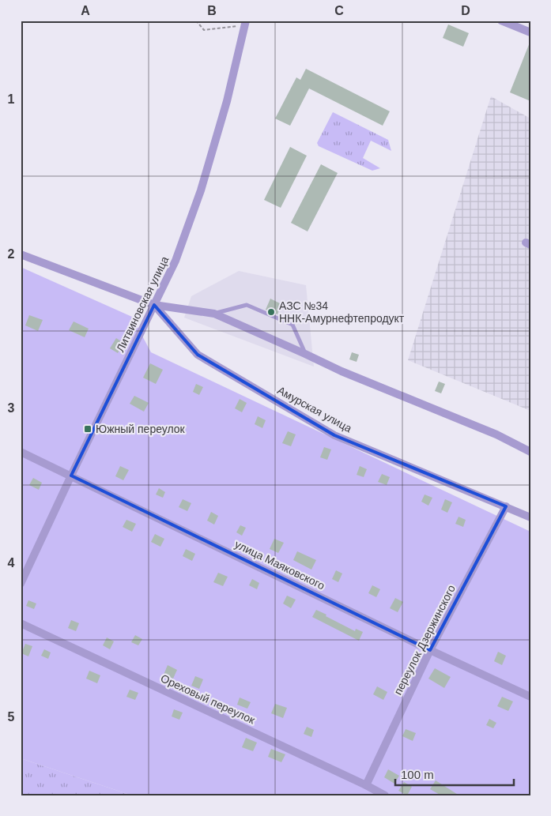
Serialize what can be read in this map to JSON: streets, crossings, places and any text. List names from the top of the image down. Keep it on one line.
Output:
{"streets":{"street":["Литвиновская улица","Амурская улица","улица Маяковского","переулок Дзержинского","Ореховый переулок"]},"crossings":[["Литвиновская улица","Амурская улица"],["Литвиновская улица","улица Маяковского"],["Амурская улица","переулок Дзержинского"],["улица Маяковского","переулок Дзержинского"],["переулок Дзержинского","Ореховый переулок"]],"places":{"other":["АЗС №34 ННК-Амурнефтепродукт"],"transit":["Южный переулок"]},"scale_bar":"100 m","grid":{"columns":["A","B","C","D"],"rows":["1","2","3","4","5"]}}
